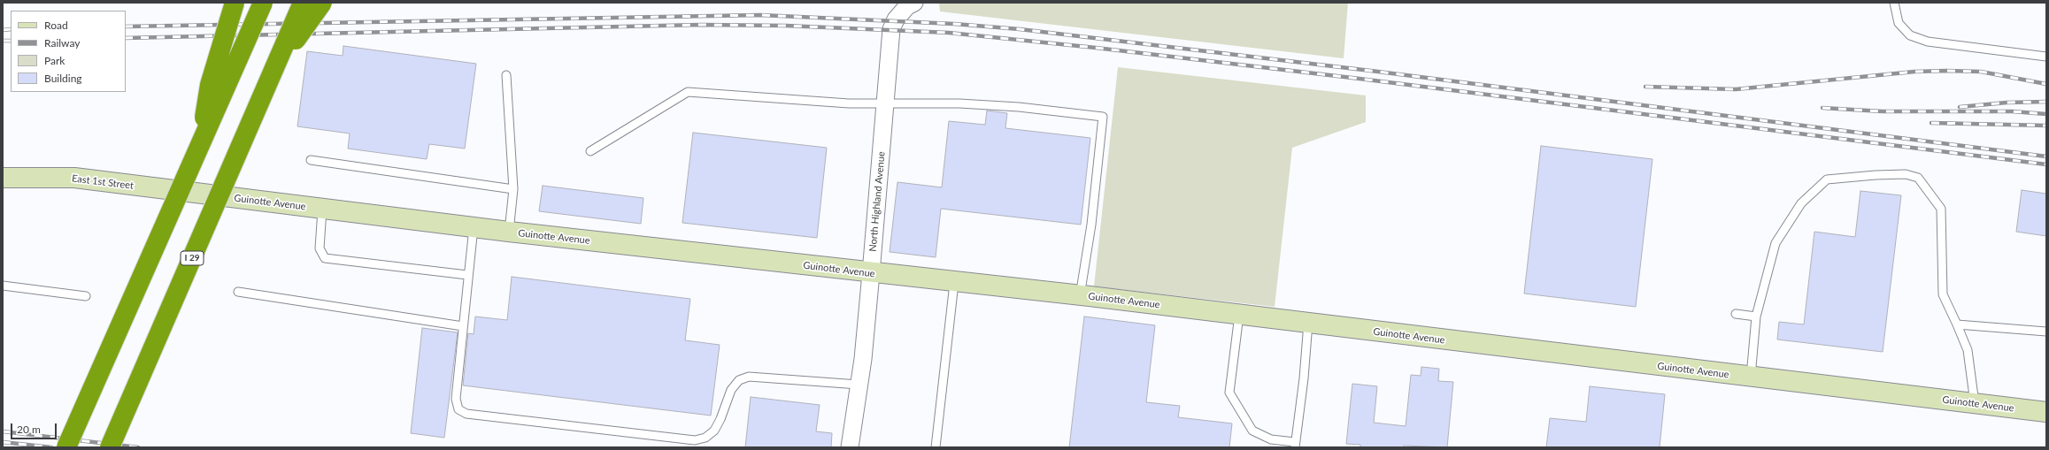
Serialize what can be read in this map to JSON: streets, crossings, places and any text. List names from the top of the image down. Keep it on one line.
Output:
{"streets":{"highway":["I 29"],"street":["East 1st Street","North Highland Avenue","Guinotte Avenue"]},"crossings":[["East 1st Street","Guinotte Avenue"],["North Highland Avenue","Guinotte Avenue"]],"legend":["Road","Railway","Park","Building"],"scale_bar":"20 m"}
